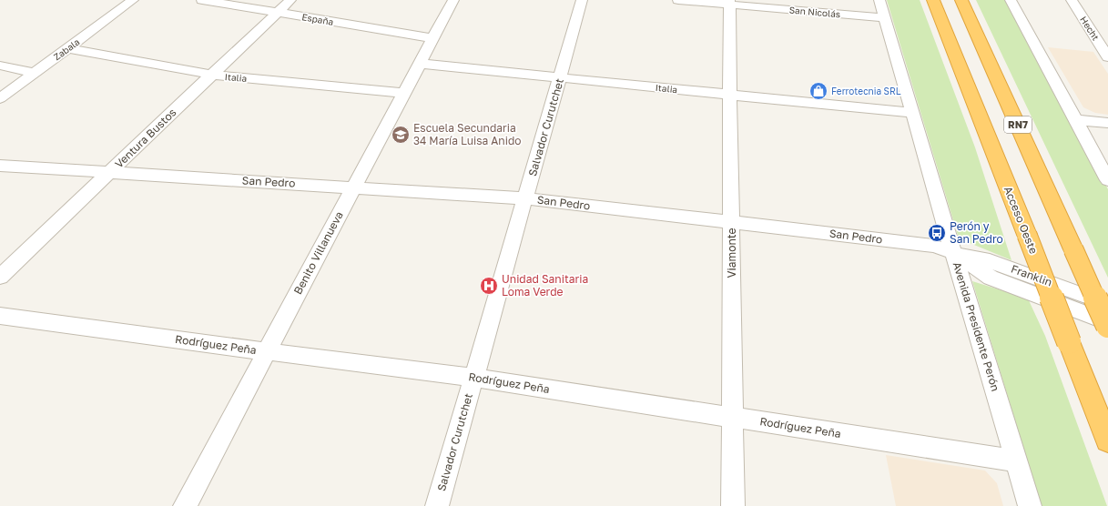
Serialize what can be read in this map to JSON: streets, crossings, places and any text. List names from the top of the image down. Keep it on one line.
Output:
{"streets":{"highway":["RN7","Acceso Oeste"],"street":["San Nicolás","España","Hecht","Zabala","Italia","Salvador Curutchet","Ventura Bustos","San Pedro","Benito Villanueva","Viamonte","Franklin","Avenida Presidente Perón","Rodríguez Peña"]},"crossings":[["San Nicolás","Viamonte"],["San Nicolás","Avenida Presidente Perón"],["España","Ventura Bustos"],["España","Benito Villanueva"],["Zabala","Italia"],["Italia","Salvador Curutchet"],["Italia","Ventura Bustos"],["Italia","Benito Villanueva"],["Italia","Viamonte"],["Italia","Avenida Presidente Perón"],["Salvador Curutchet","San Pedro"],["Salvador Curutchet","Rodríguez Peña"],["Ventura Bustos","San Pedro"],["San Pedro","Benito Villanueva"],["San Pedro","Viamonte"],["San Pedro","Franklin"],["San Pedro","Avenida Presidente Perón"],["Benito Villanueva","Rodríguez Peña"],["Viamonte","Rodríguez Peña"],["Franklin","Avenida Presidente Perón"],["Avenida Presidente Perón","Rodríguez Peña"]],"places":{"shop":["Ferrotecnia SRL"],"school or university":["Escuela Secundaria 34 María Luisa Anido"],"bus stop":["Perón y San Pedro"],"hospital":["Unidad Sanitaria Loma Verde"]}}
